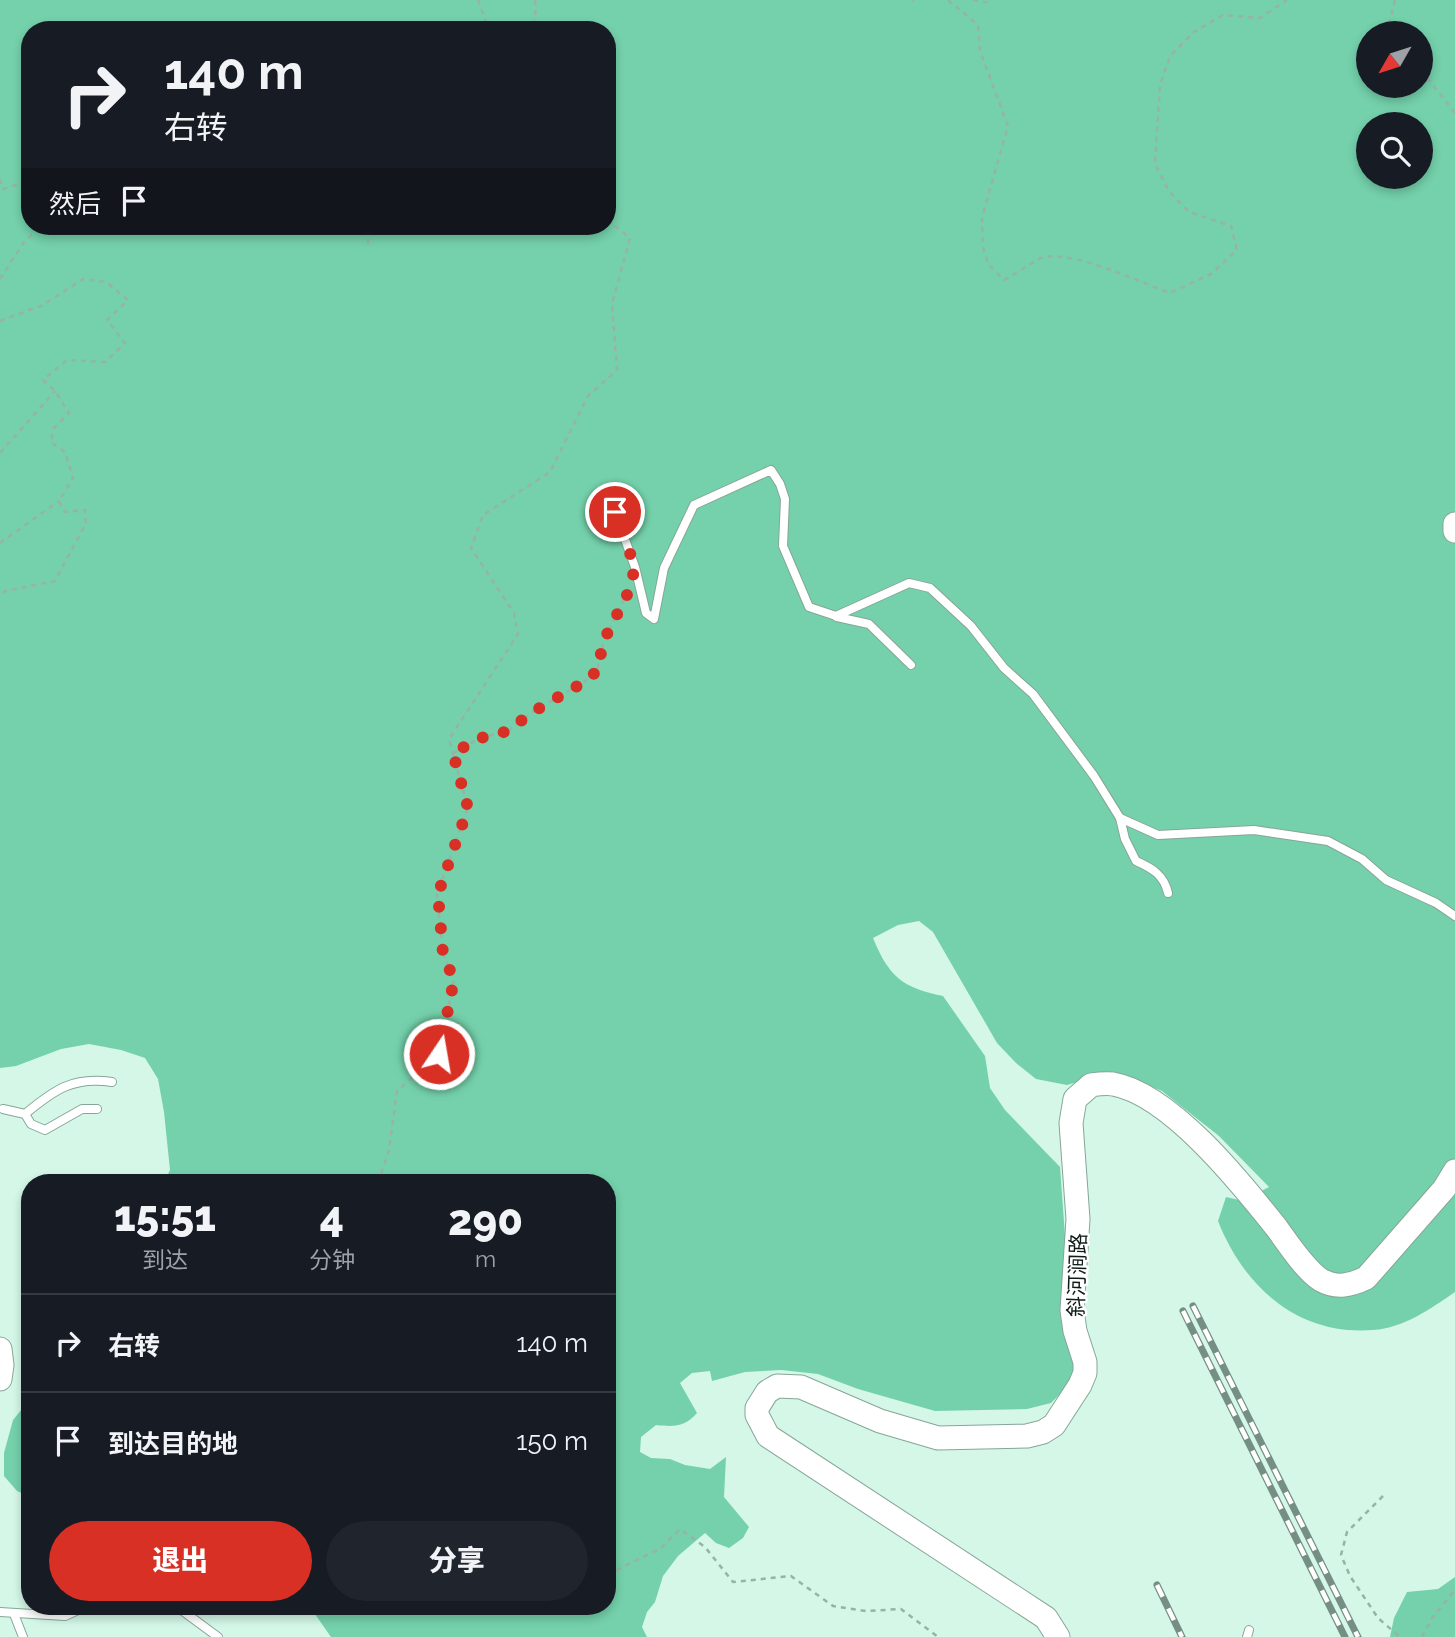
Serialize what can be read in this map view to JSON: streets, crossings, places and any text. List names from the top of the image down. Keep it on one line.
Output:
{"streets":{"street":["斜河涧路"]},"north":"bottom left","page":{"turn":["140 m","右转"],"then":"然后","eta":["15:51","到达","4","分钟","290","m"],"list":[{"name":"右转","value":"140 m"},{"name":"到达目的地","value":"150 m"}],"buttons":["退出","分享"]}}
